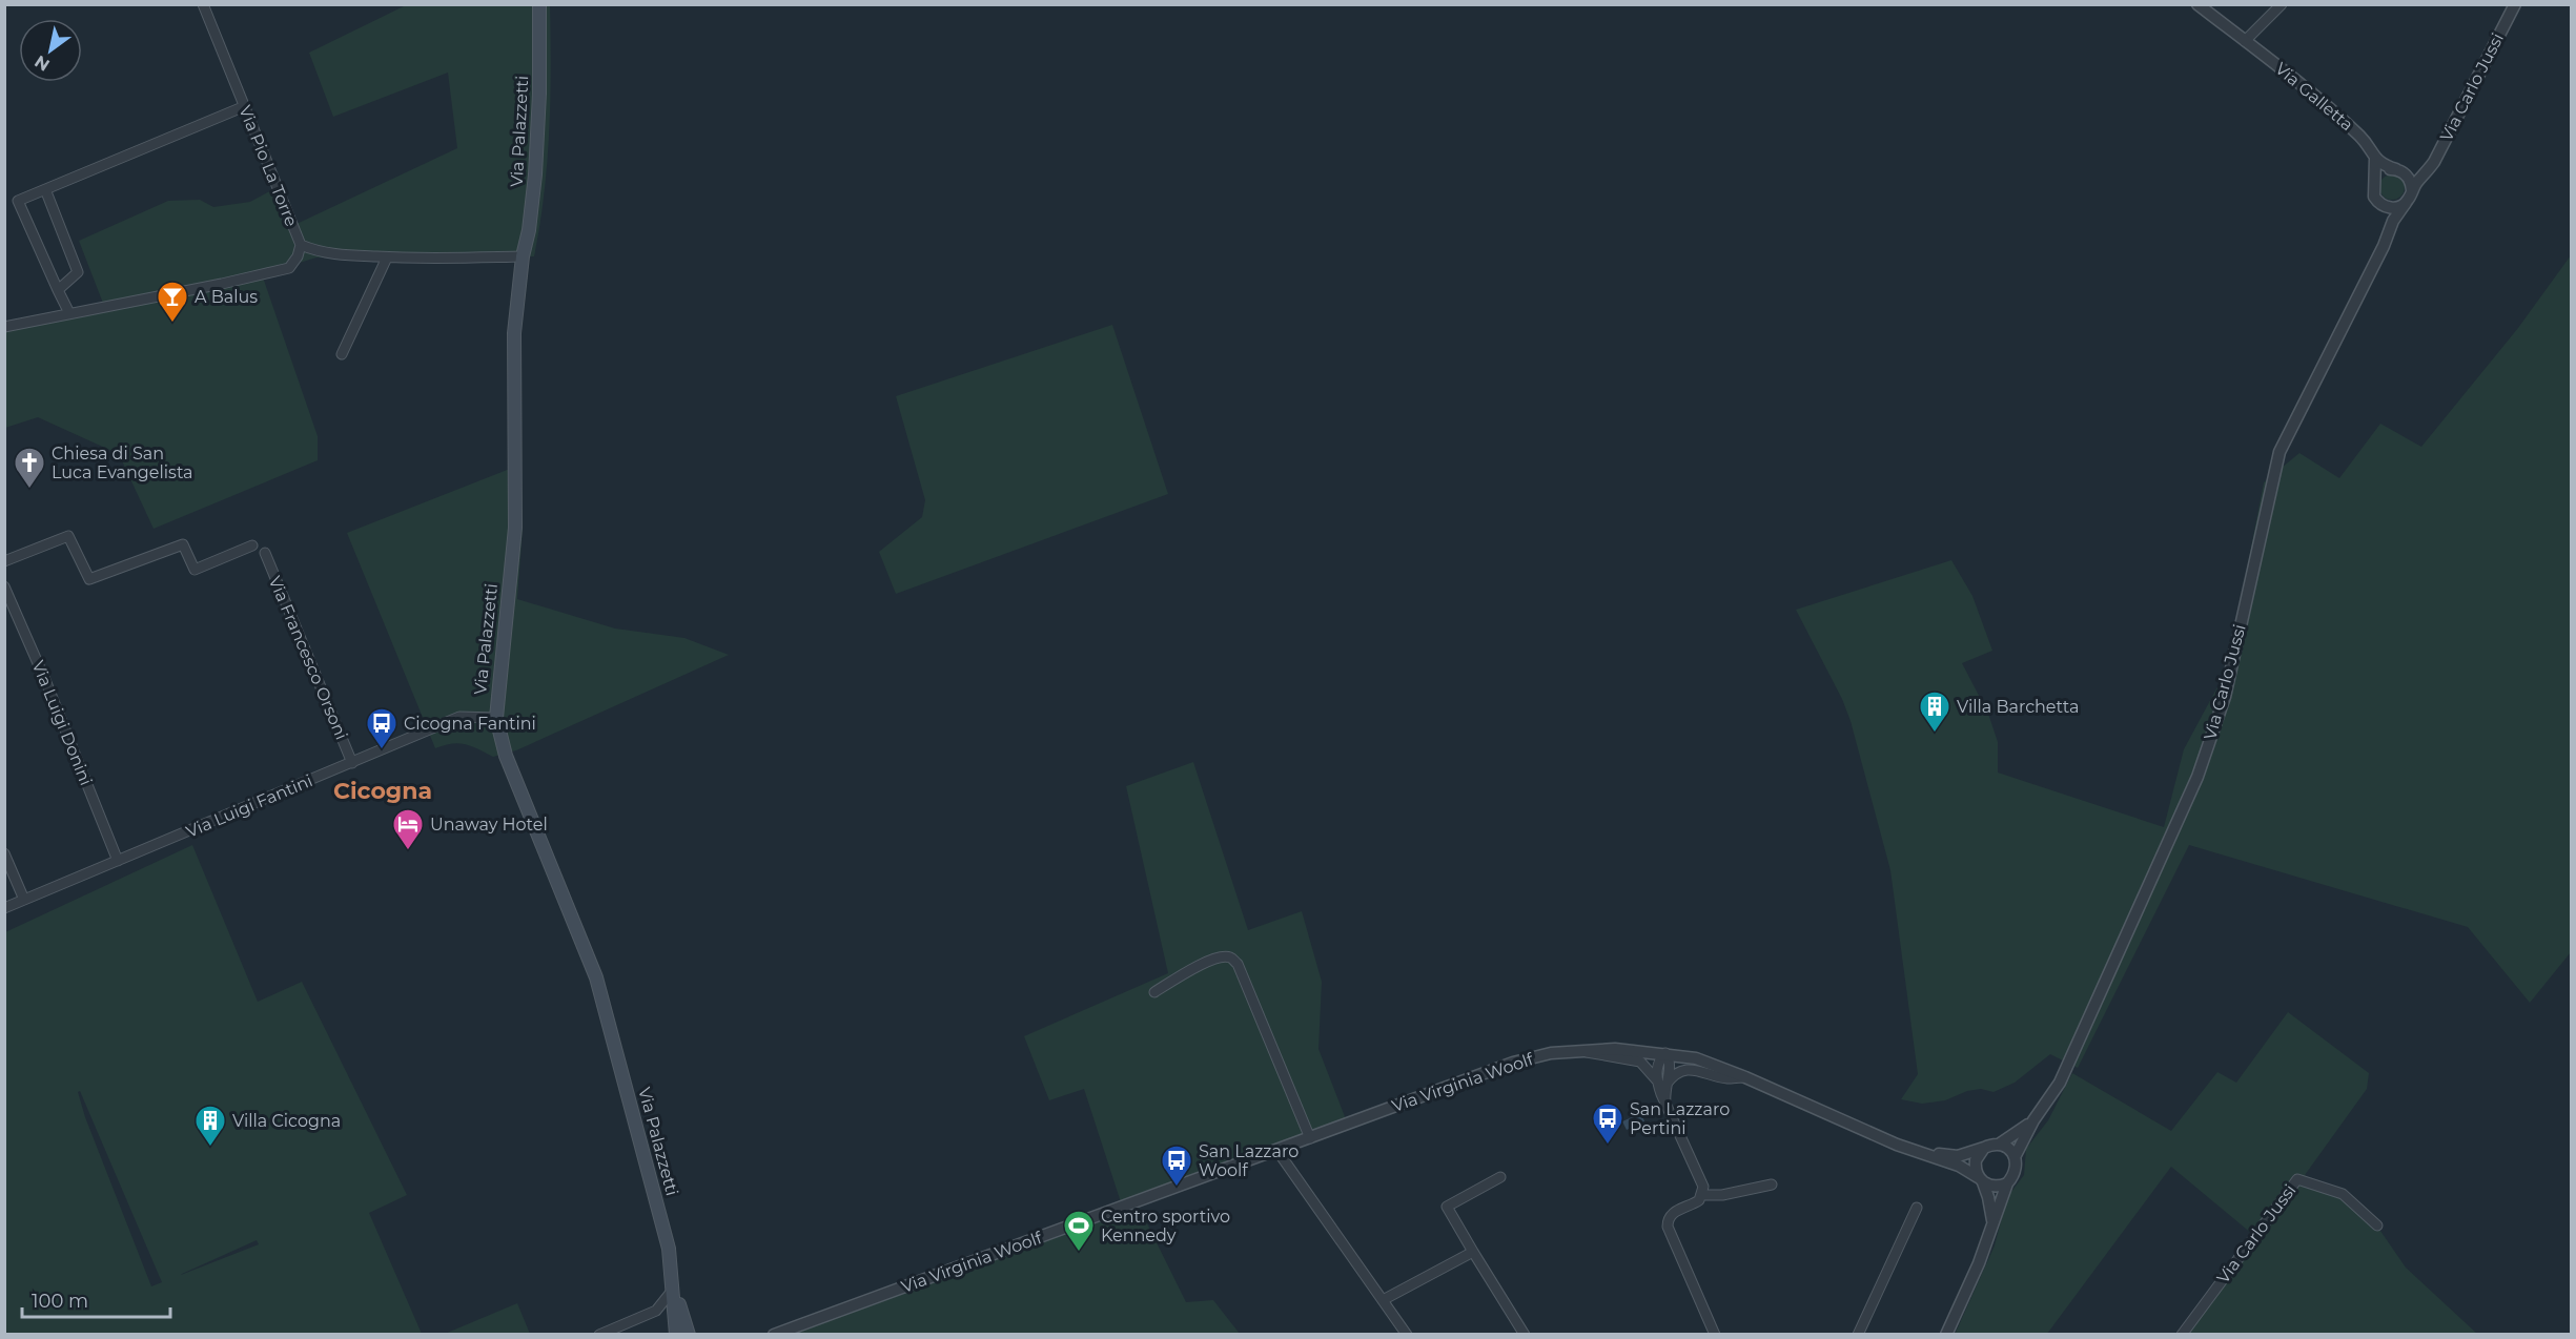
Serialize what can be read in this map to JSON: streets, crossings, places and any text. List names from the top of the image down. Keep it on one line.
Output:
{"streets":{"main road":["Via Palazzetti"],"street":["Via Carlo Jussi","Via Galletta","Via Pio La Torre","Via Francesco Orsoni","Via Luigi Donini","Via Luigi Fantini","Via Virginia Woolf"]},"crossings":[["Via Carlo Jussi","Via Galletta"],["Via Carlo Jussi","Via Virginia Woolf"],["Via Palazzetti","Via Pio La Torre"],["Via Palazzetti","Via Luigi Fantini"],["Via Francesco Orsoni","Via Luigi Fantini"],["Via Luigi Donini","Via Luigi Fantini"]],"districts":["Cicogna"],"places":{"bar":["A Balus"],"church":["Chiesa di San Luca Evangelista"],"building":["Villa Barchetta","Villa Cicogna"],"bus stop":["Cicogna Fantini","San Lazzaro Pertini","San Lazzaro Woolf"],"hotel":["Unaway Hotel"],"sports":["Centro sportivo Kennedy"]},"scale_bar":"100 m","north":"bottom left"}
